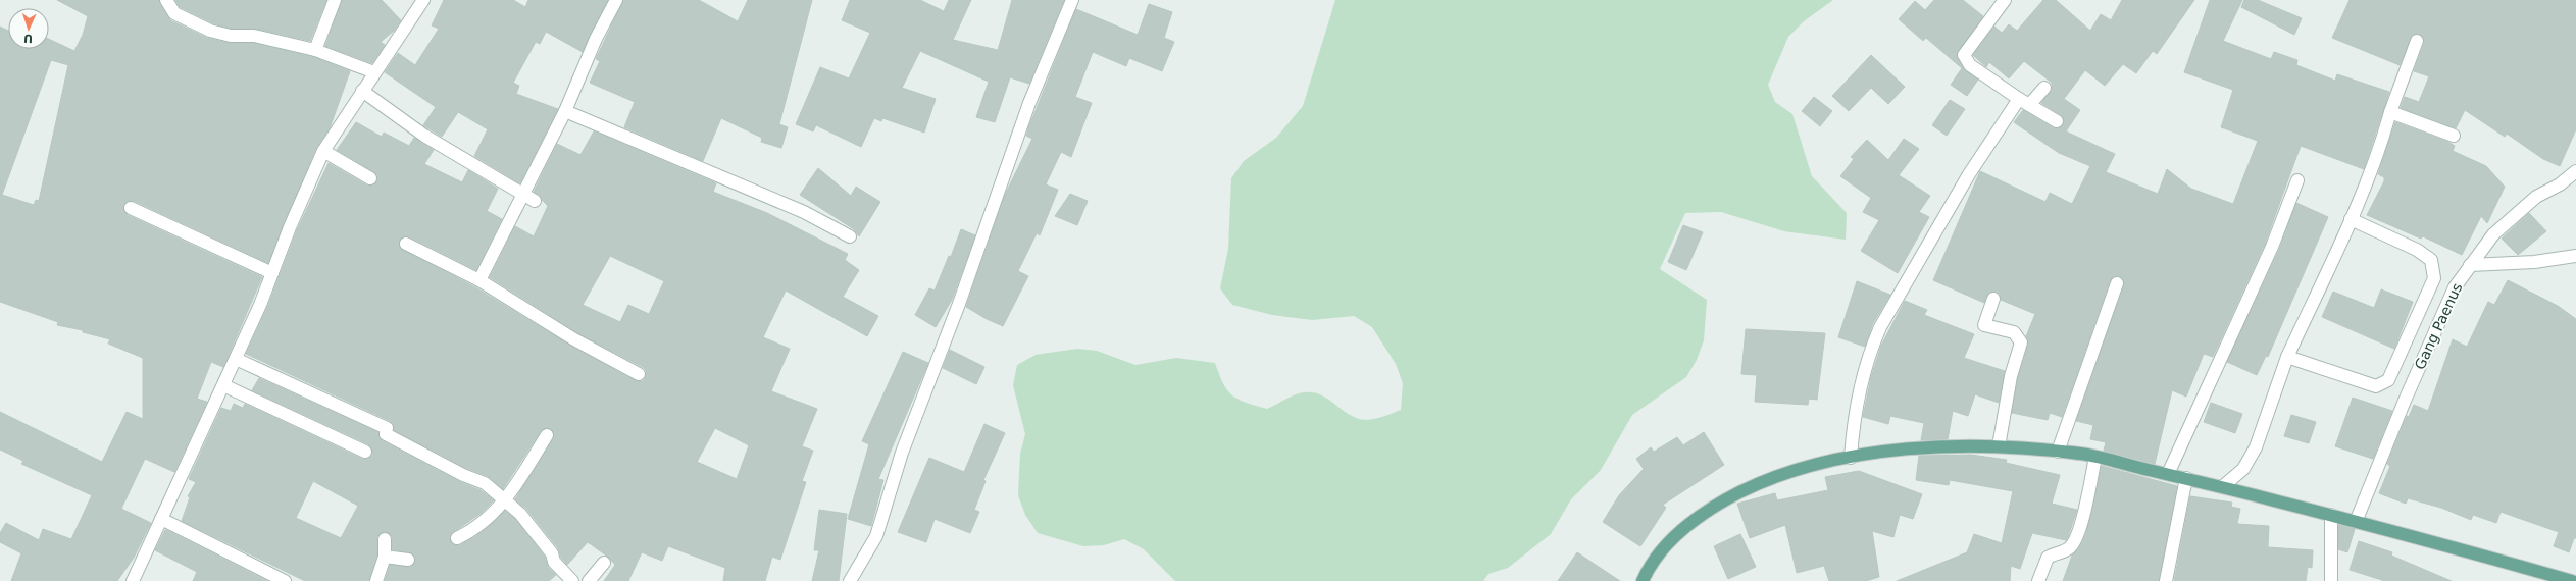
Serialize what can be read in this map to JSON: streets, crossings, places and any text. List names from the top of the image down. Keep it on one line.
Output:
{"streets":{"street":["Gang Paenus"]},"north":"bottom"}
